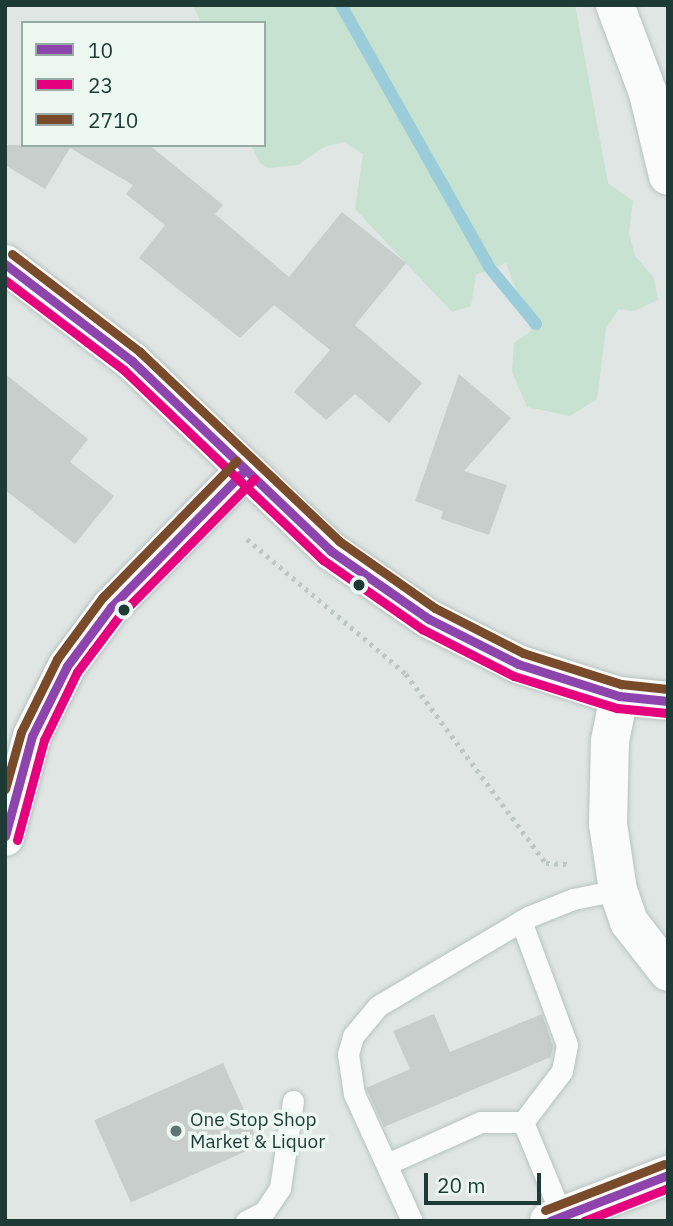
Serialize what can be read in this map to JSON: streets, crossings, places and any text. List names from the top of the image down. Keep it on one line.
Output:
{"places":["One Stop Shop Market & Liquor"],"lines":["transit line 2710","transit line 10","transit line 23"],"legend":["10","23","2710"],"scale_bar":"20 m"}
